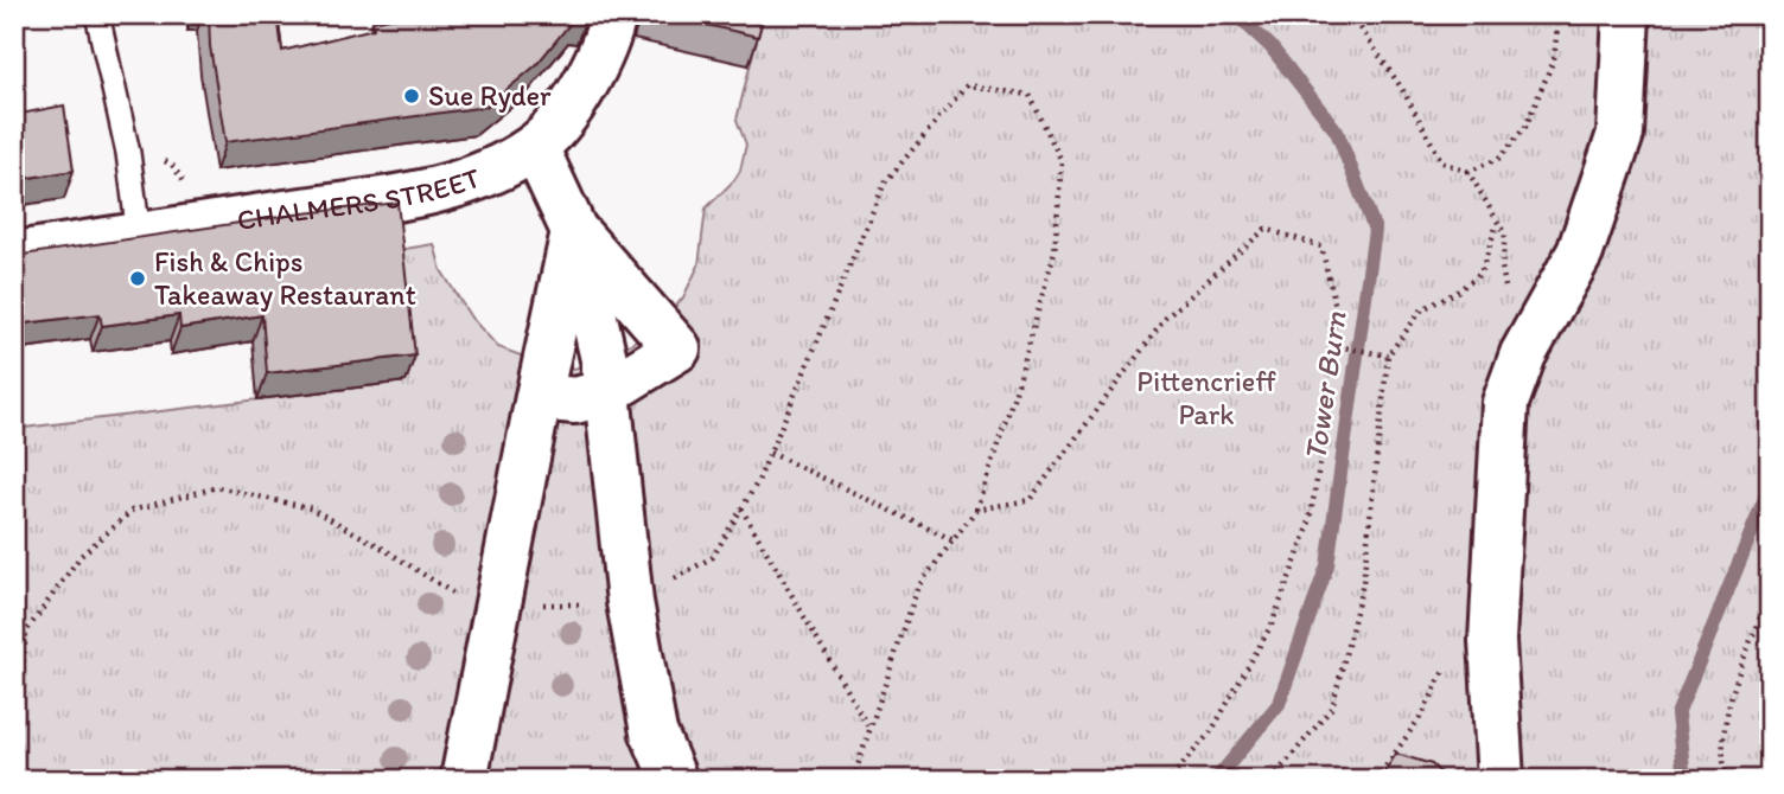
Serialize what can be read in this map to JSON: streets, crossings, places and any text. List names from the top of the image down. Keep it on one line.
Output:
{"streets":{"street":["CHALMERS STREET"]},"water":["Tower Burn"],"parks":["Pittencrieff Park"],"places":["Sue Ryder","Fish & Chips Takeaway Restaurant"]}
